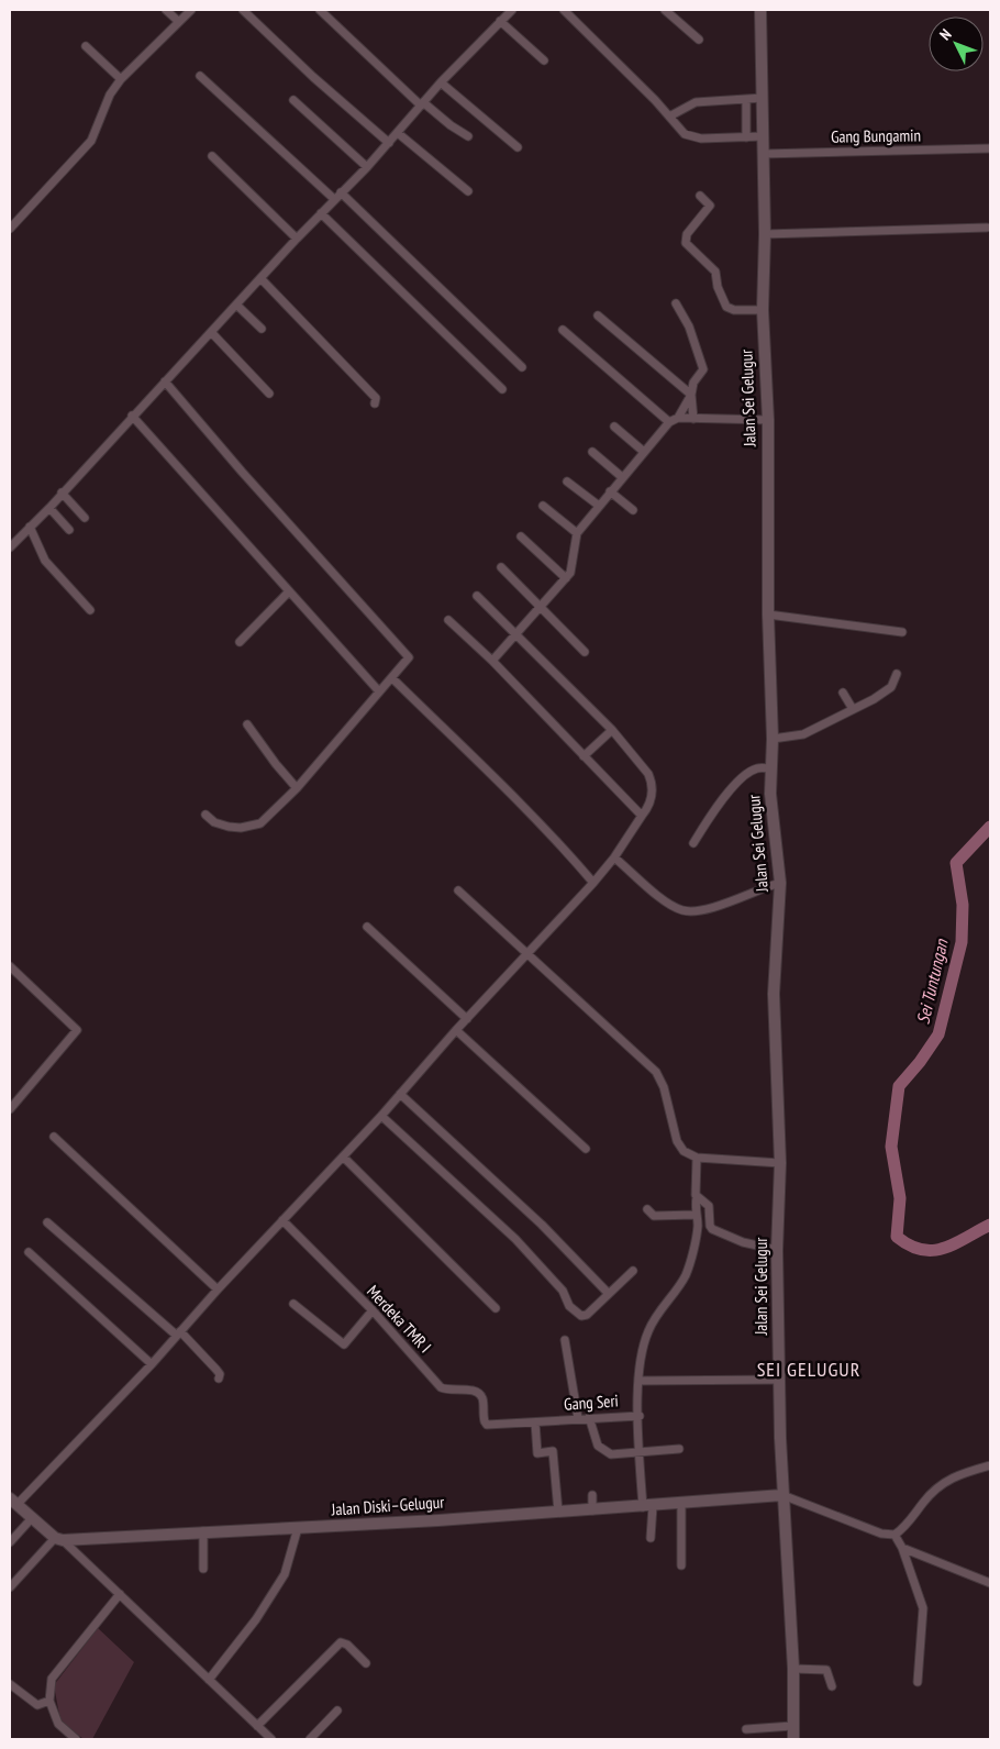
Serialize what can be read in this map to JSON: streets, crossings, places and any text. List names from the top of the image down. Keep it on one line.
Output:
{"streets":{"main road":["Jalan Sei Gelugur","Jalan Diski–Gelugur"],"street":["Gang Bungamin","Merdeka TMR I","Gang Seri"]},"crossings":[["Gang Bungamin","Jalan Sei Gelugur"],["Jalan Sei Gelugur","Jalan Diski–Gelugur"],["Merdeka TMR I","Gang Seri"],["Gang Seri","Jalan Diski–Gelugur"]],"districts":["SEI GELUGUR"],"water":["Sei Tuntungan"],"north":"top left"}
